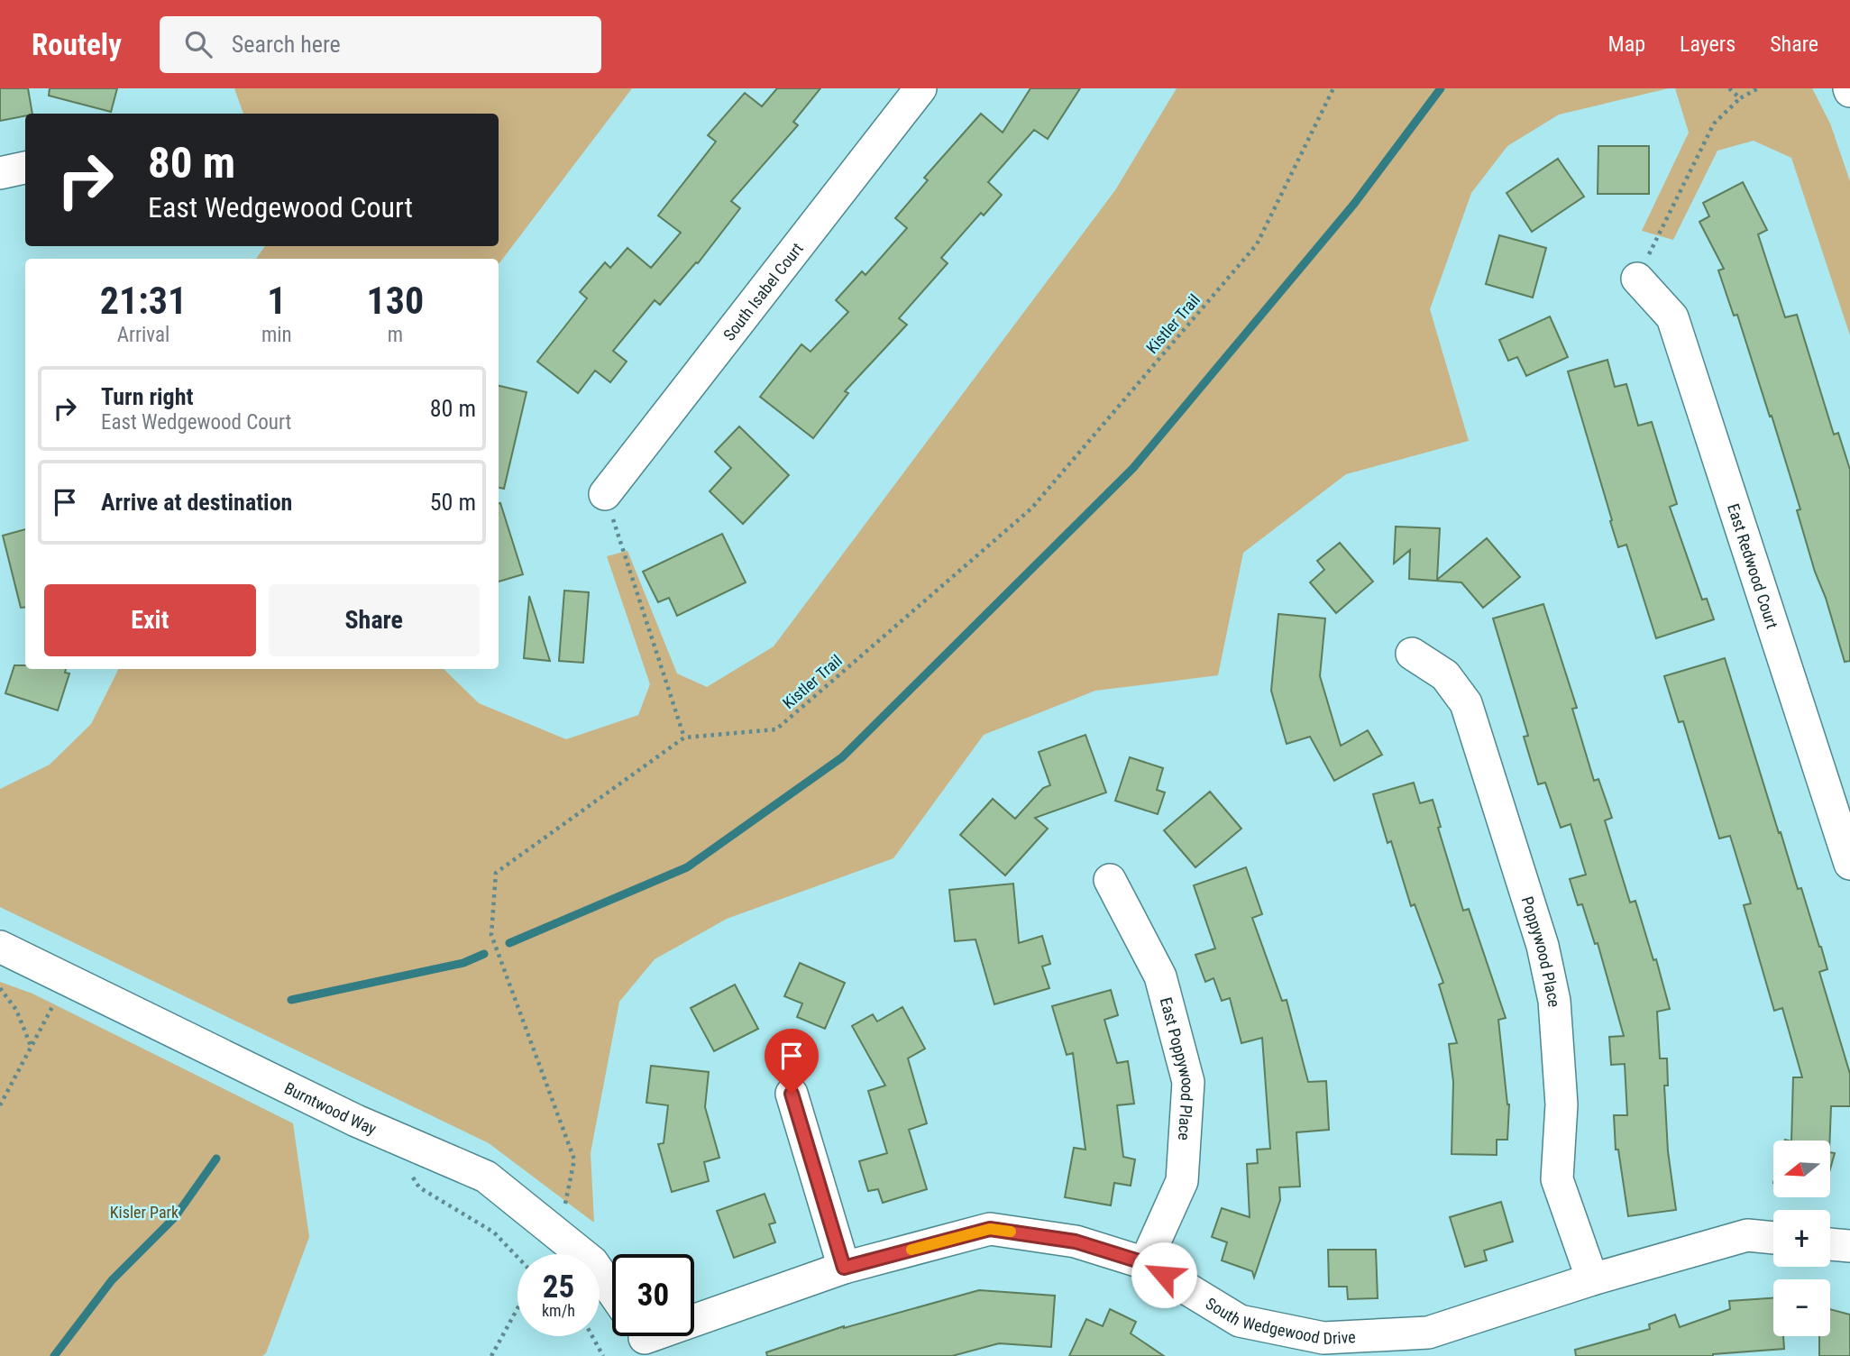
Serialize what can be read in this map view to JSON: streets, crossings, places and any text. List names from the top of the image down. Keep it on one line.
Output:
{"streets":{"street":["South Isabel Court","East Redwood Court","Poppywood Place","East Poppywood Place","Burntwood Way","South Wedgewood Drive"],"path":["Kistler Trail"]},"crossings":[["Poppywood Place","South Wedgewood Drive"],["East Poppywood Place","South Wedgewood Drive"]],"parks":["Kisler Park"],"north":"left","page":{"header":"Routely","search":"Search here","nav":["Map","Layers","Share"],"turn":["80 m","East Wedgewood Court"],"eta":["21:31","Arrival","1","min","130","m"],"list":[{"name":"Turn right","note":"East Wedgewood Court","value":"80 m"},{"name":"Arrive at destination","value":"50 m"}],"buttons":["Exit","Share"],"map_buttons":["+","−"],"speed":"25 km/h","limit":"30"}}
